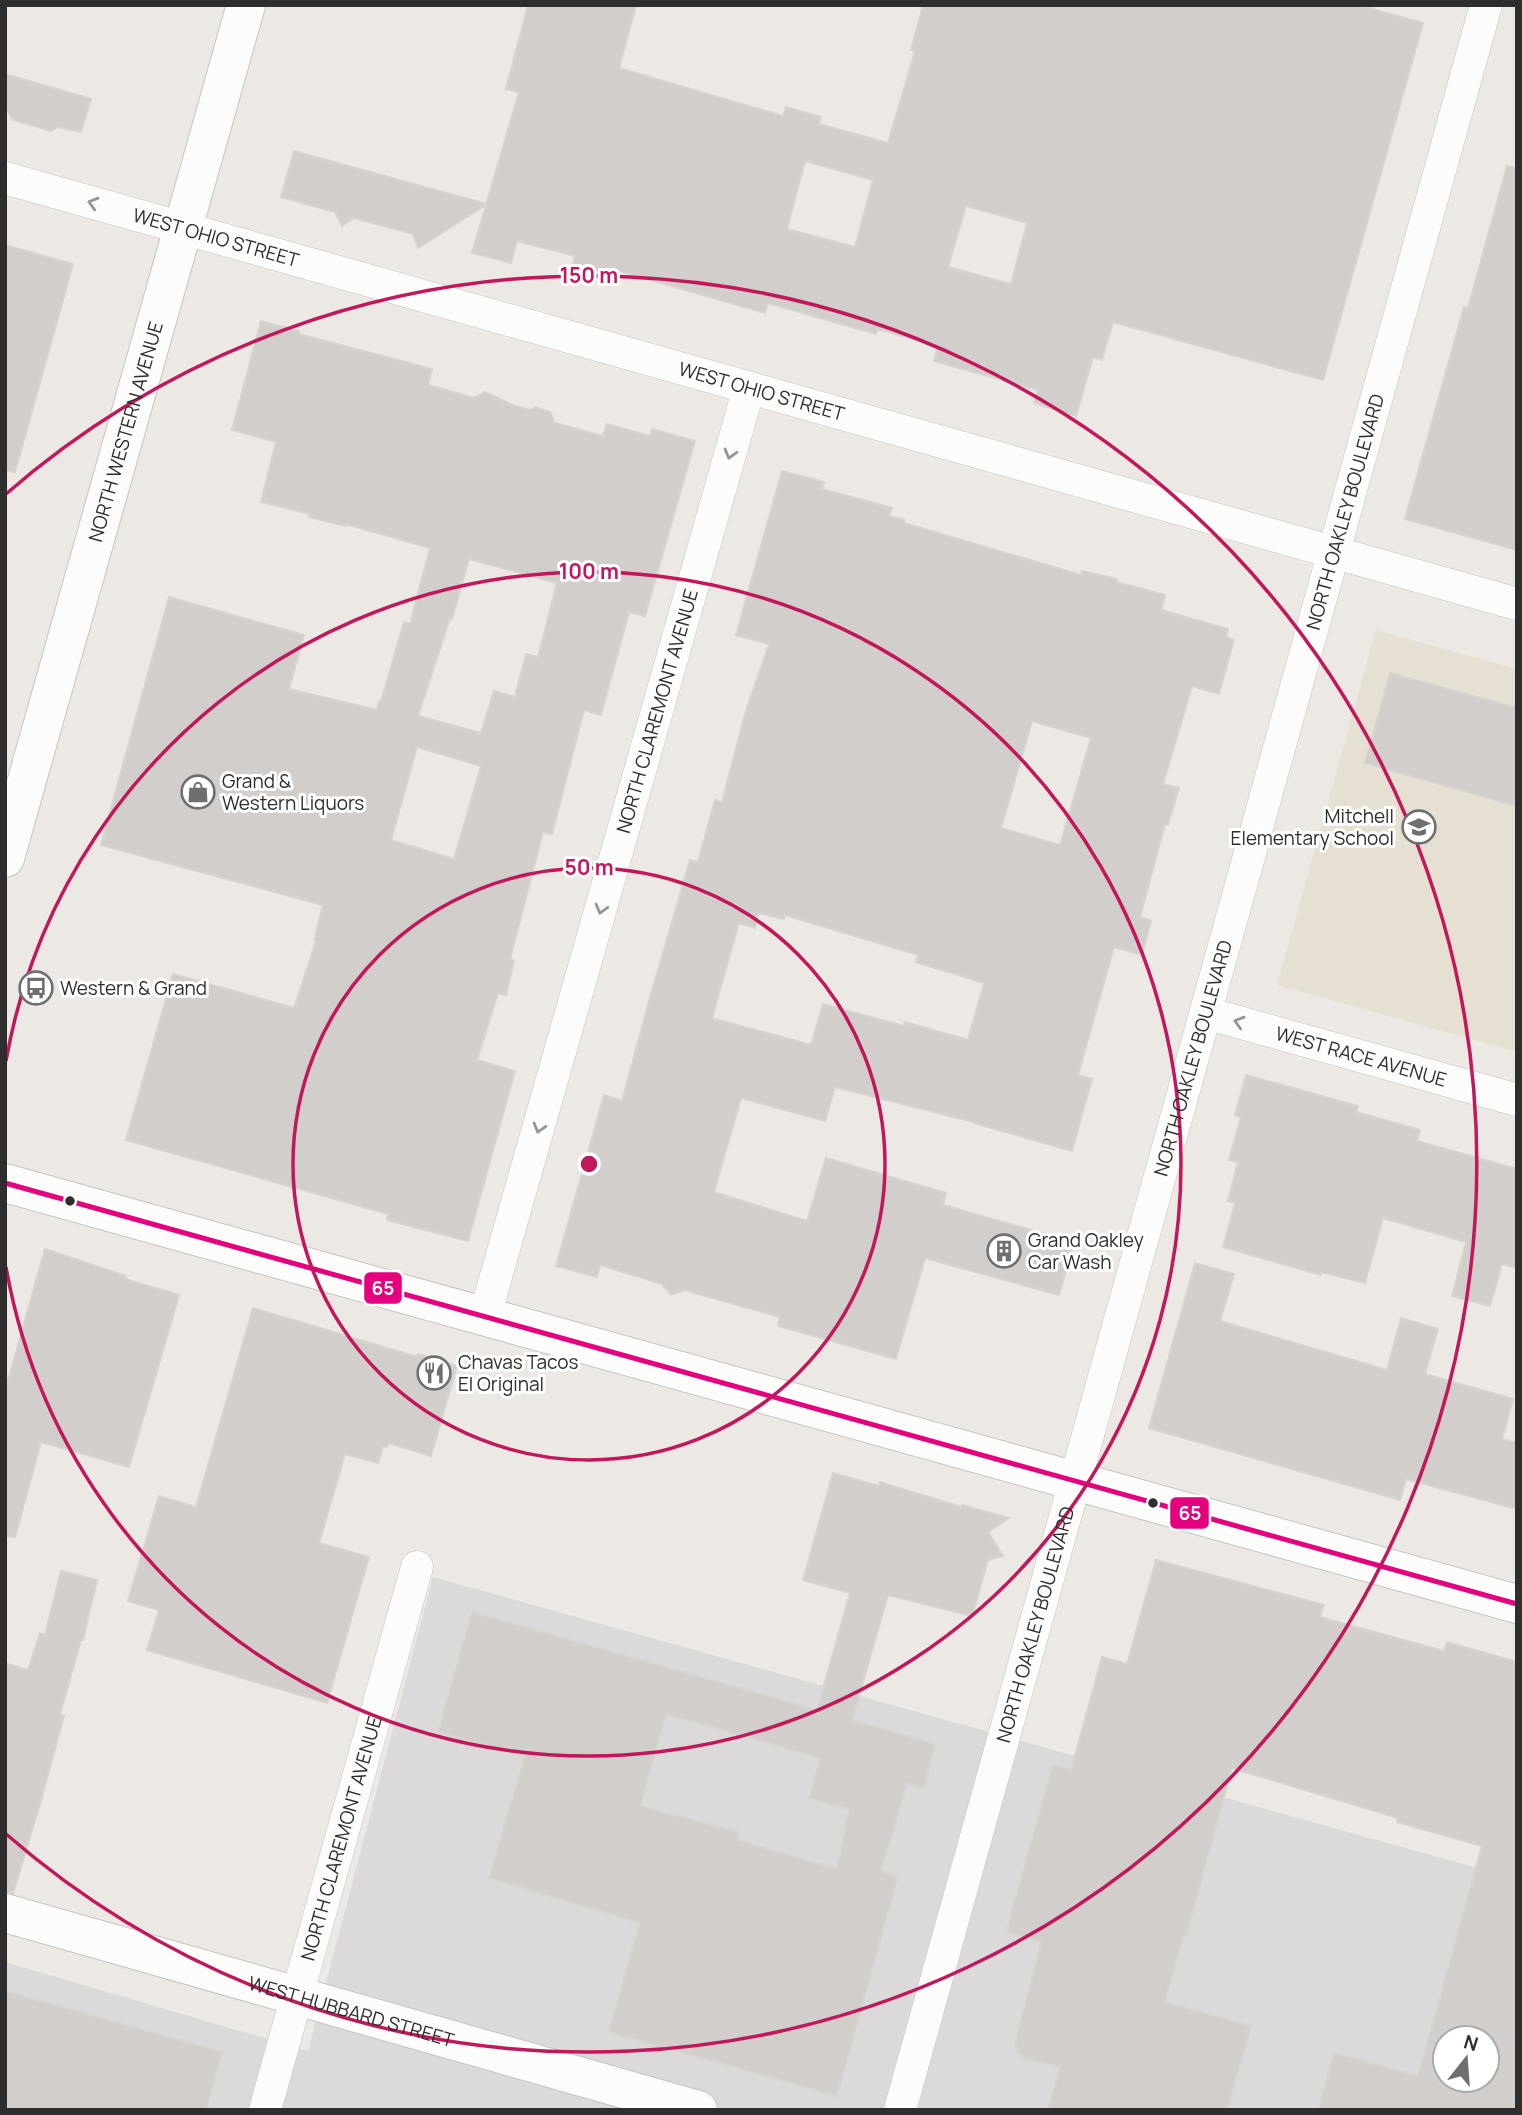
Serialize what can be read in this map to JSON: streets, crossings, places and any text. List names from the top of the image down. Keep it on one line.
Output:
{"streets":{"main road":["NORTH WESTERN AVENUE","WEST HUBBARD STREET"],"street":["WEST OHIO STREET","NORTH OAKLEY BOULEVARD","NORTH CLAREMONT AVENUE","WEST RACE AVENUE"]},"crossings":[["WEST OHIO STREET","NORTH WESTERN AVENUE"],["WEST OHIO STREET","NORTH OAKLEY BOULEVARD"],["WEST OHIO STREET","NORTH CLAREMONT AVENUE"],["NORTH OAKLEY BOULEVARD","WEST RACE AVENUE"],["NORTH CLAREMONT AVENUE","WEST HUBBARD STREET"]],"one_way":["NORTH CLAREMONT AVENUE","WEST RACE AVENUE"],"places":{"shop":["Grand & Western Liquors"],"school or university":["Mitchell Elementary School"],"bus stop":["Western & Grand"],"building":["Grand Oakley Car Wash"],"restaurant":["Chavas Tacos El Original"]},"lines":["transit line 65"],"north":"top","rings":["150 m","100 m","50 m"]}
